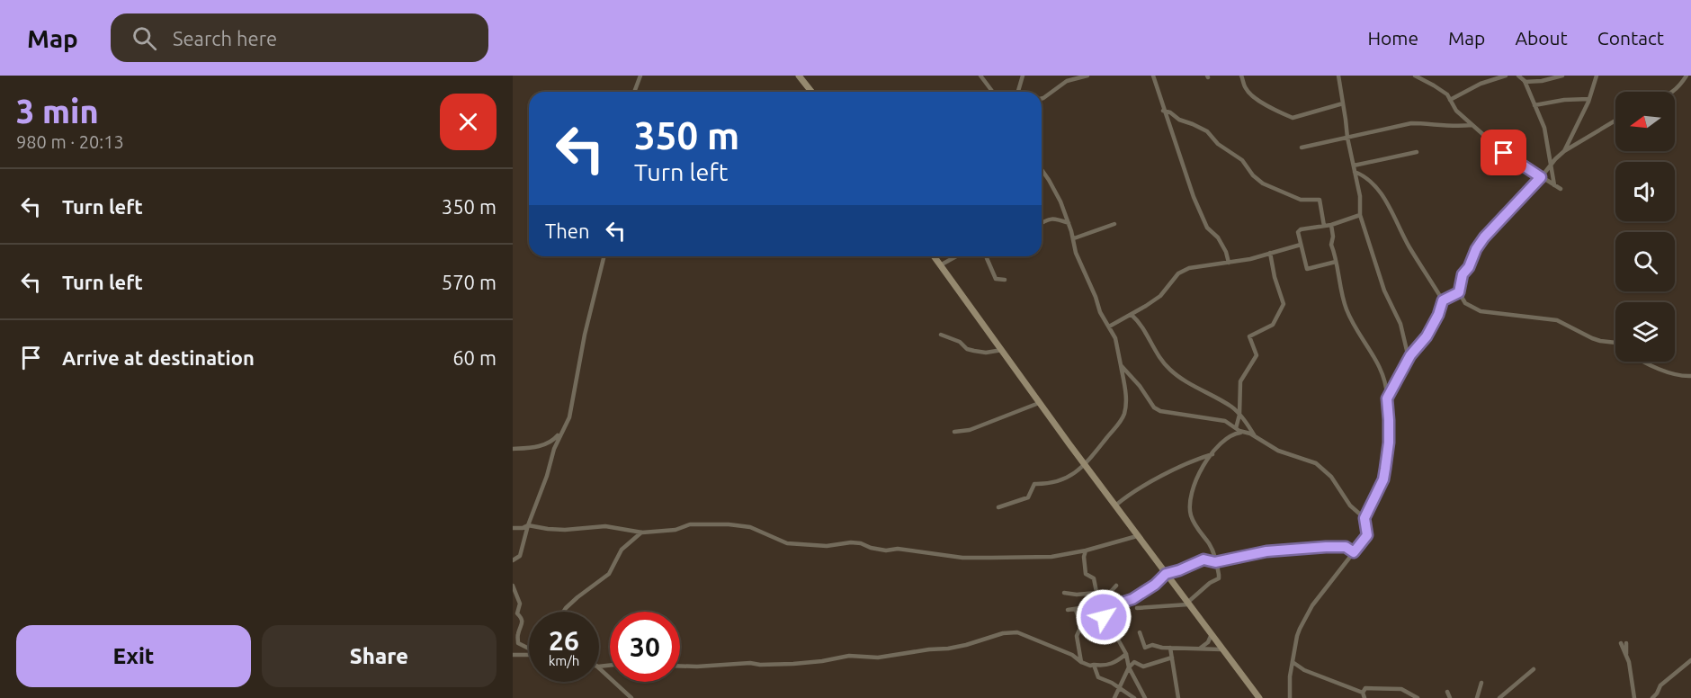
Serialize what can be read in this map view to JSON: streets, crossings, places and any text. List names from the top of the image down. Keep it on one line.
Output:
{"north":"left","page":{"header":"Map","search":"Search here","nav":["Home","Map","About","Contact"],"heading":["3 min","980 m · 20:13"],"turn":["350 m","Turn left"],"list":[{"name":"Turn left","value":"350 m"},{"name":"Turn left","value":"570 m"},{"name":"Arrive at destination","value":"60 m"}],"then":"Then","speed":"26 km/h","limit":"30","buttons":["Exit","Share"]}}
